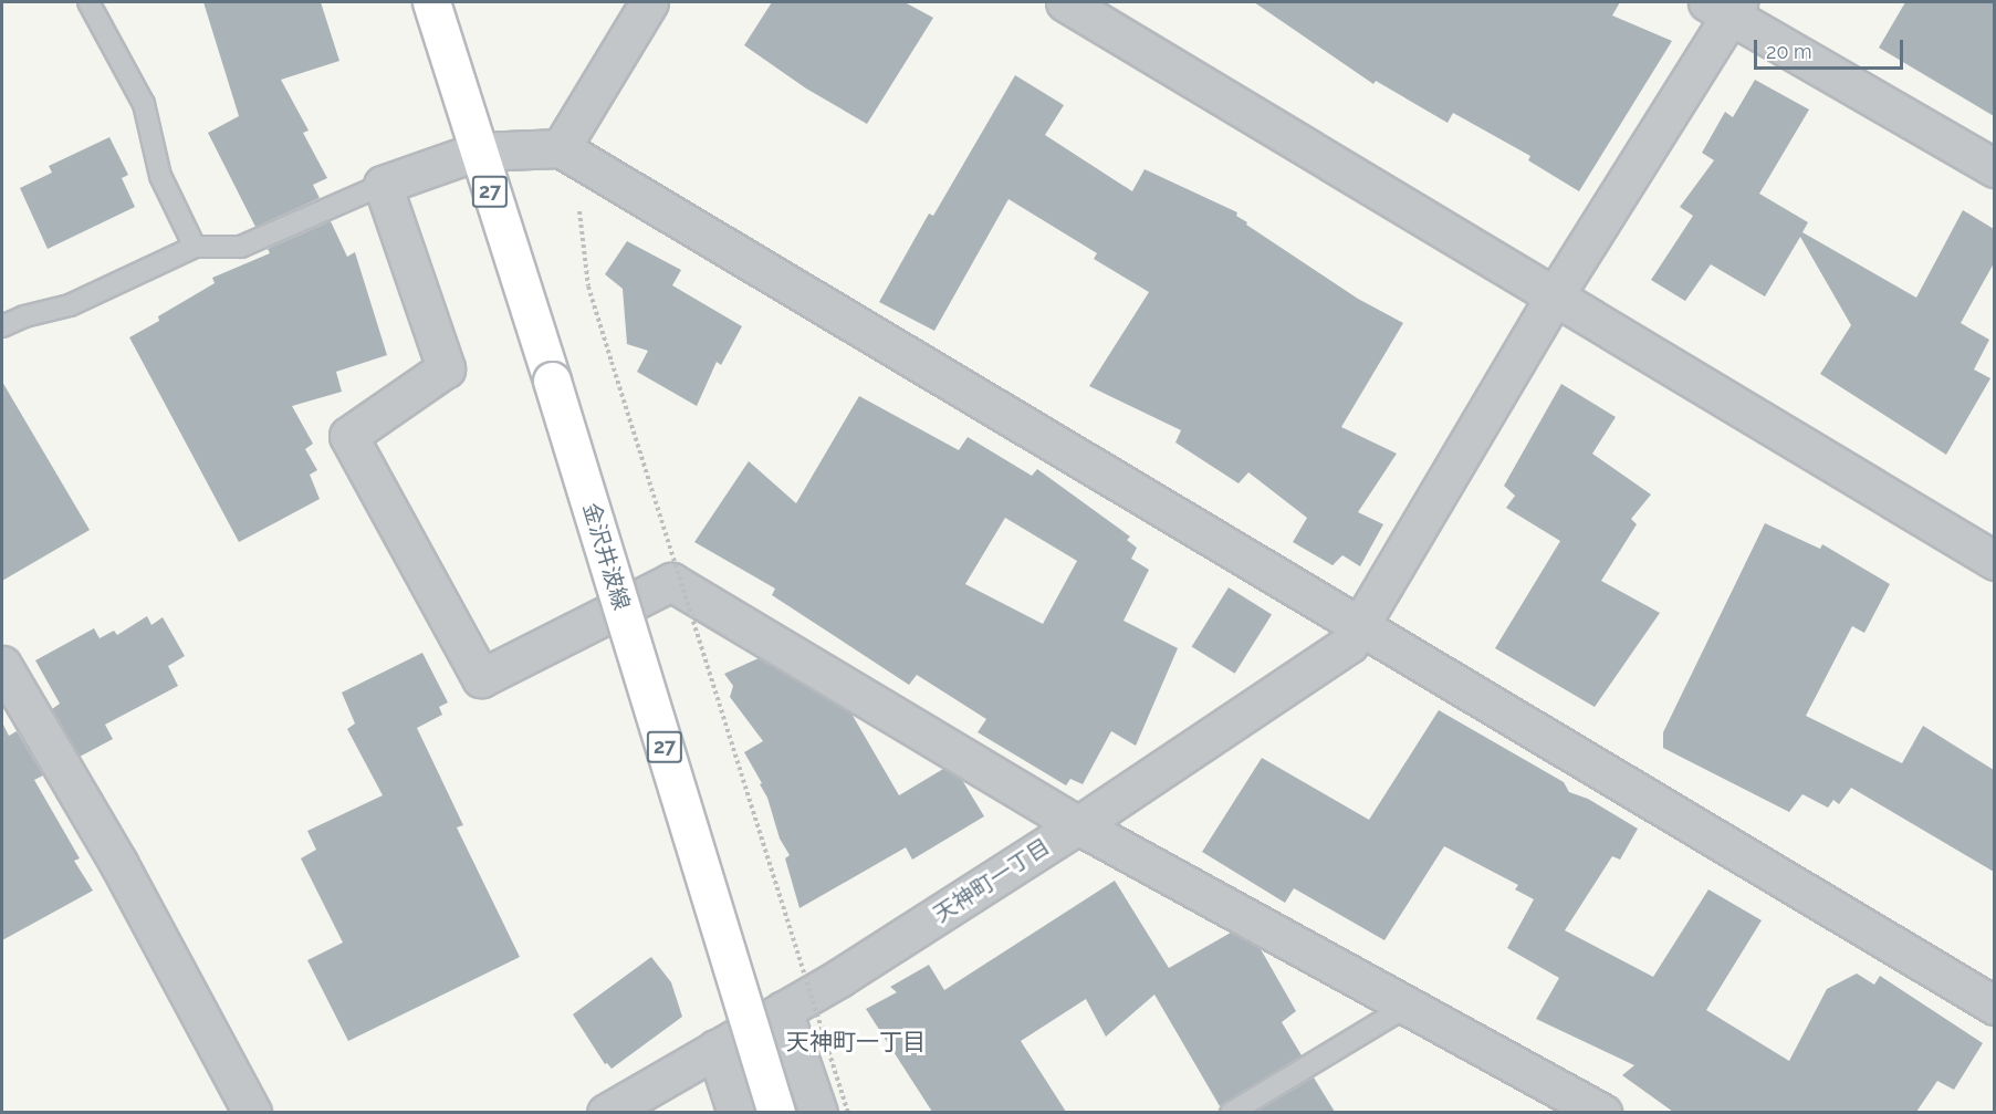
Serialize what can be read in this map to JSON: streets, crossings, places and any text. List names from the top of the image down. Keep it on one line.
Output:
{"streets":{"main road":["27","金沢井波線"],"street":["天神町一丁目"]},"districts":["天神町一丁目"],"scale_bar":"20 m"}
